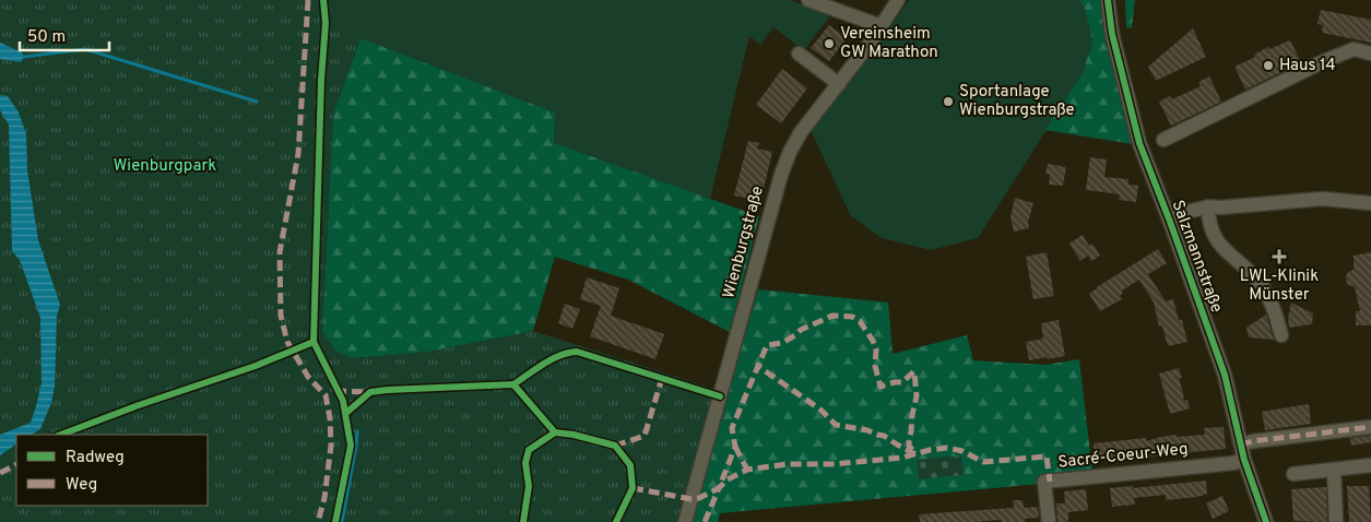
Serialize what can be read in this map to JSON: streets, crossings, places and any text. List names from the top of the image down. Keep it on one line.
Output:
{"streets":{"street":["Wienburgstraße","Salzmannstraße","Sacré-Coeur-Weg"]},"crossings":[["Salzmannstraße","Sacré-Coeur-Weg"]],"parks":["Wienburgpark"],"places":{"other":["Vereinsheim GW Marathon","Haus 14","Sportanlage Wienburgstraße"],"health":["LWL-Klinik Münster"]},"legend":["Radweg","Weg"],"scale_bar":"50 m"}
